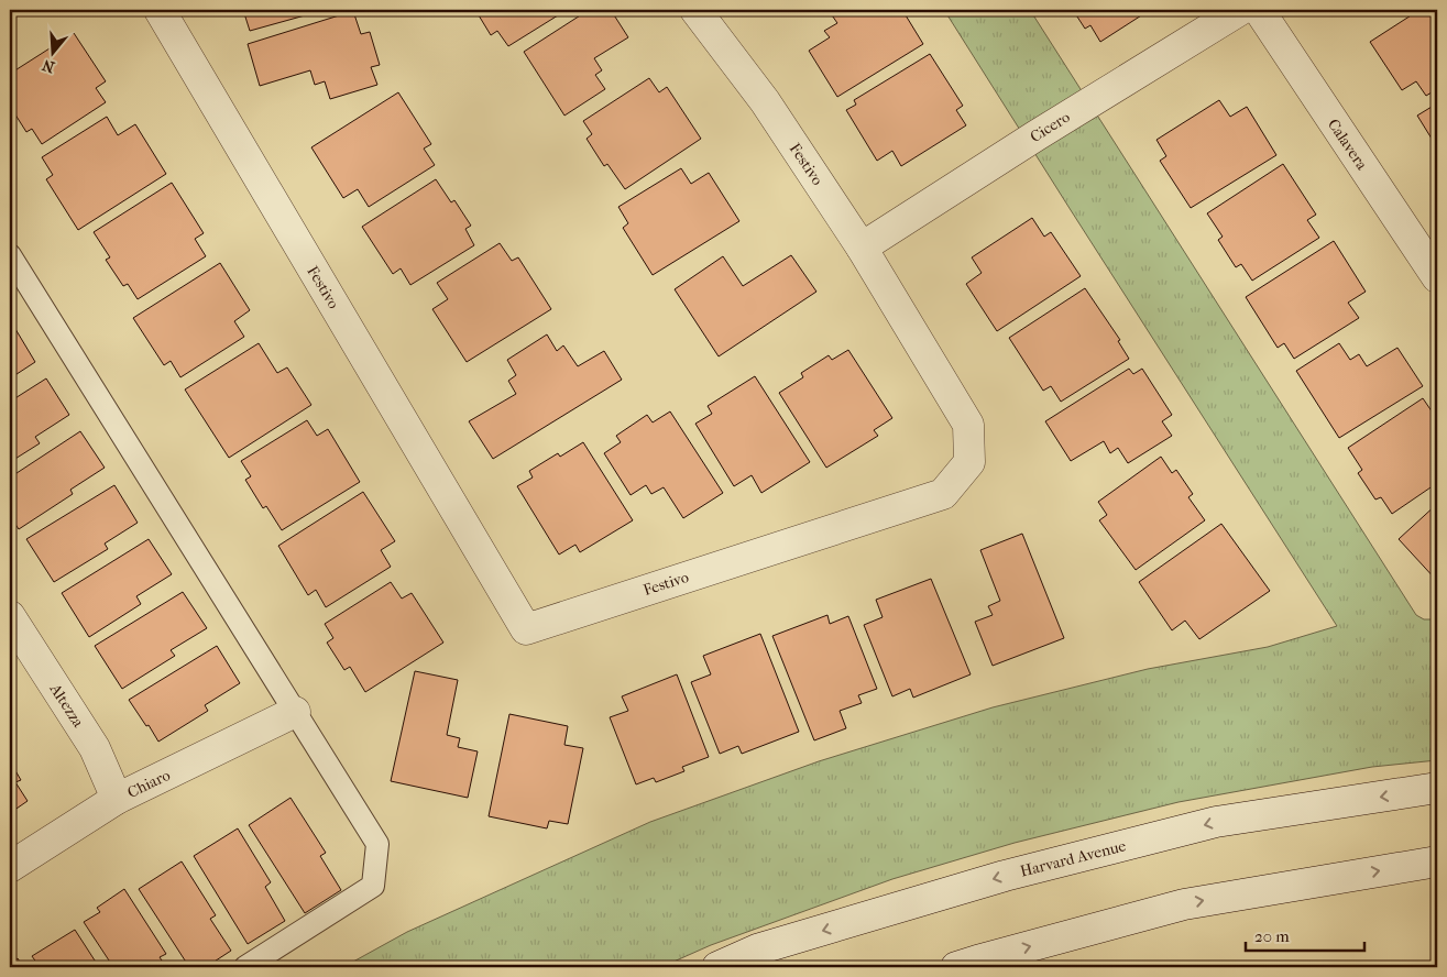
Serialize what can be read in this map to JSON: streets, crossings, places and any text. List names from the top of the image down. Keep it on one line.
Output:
{"streets":{"street":["Cicero","Calavera","Festivo","Altezza","Chiaro","Harvard Avenue"]},"crossings":[["Cicero","Festivo"],["Altezza","Chiaro"]],"scale_bar":"20 m","north":"bottom"}
